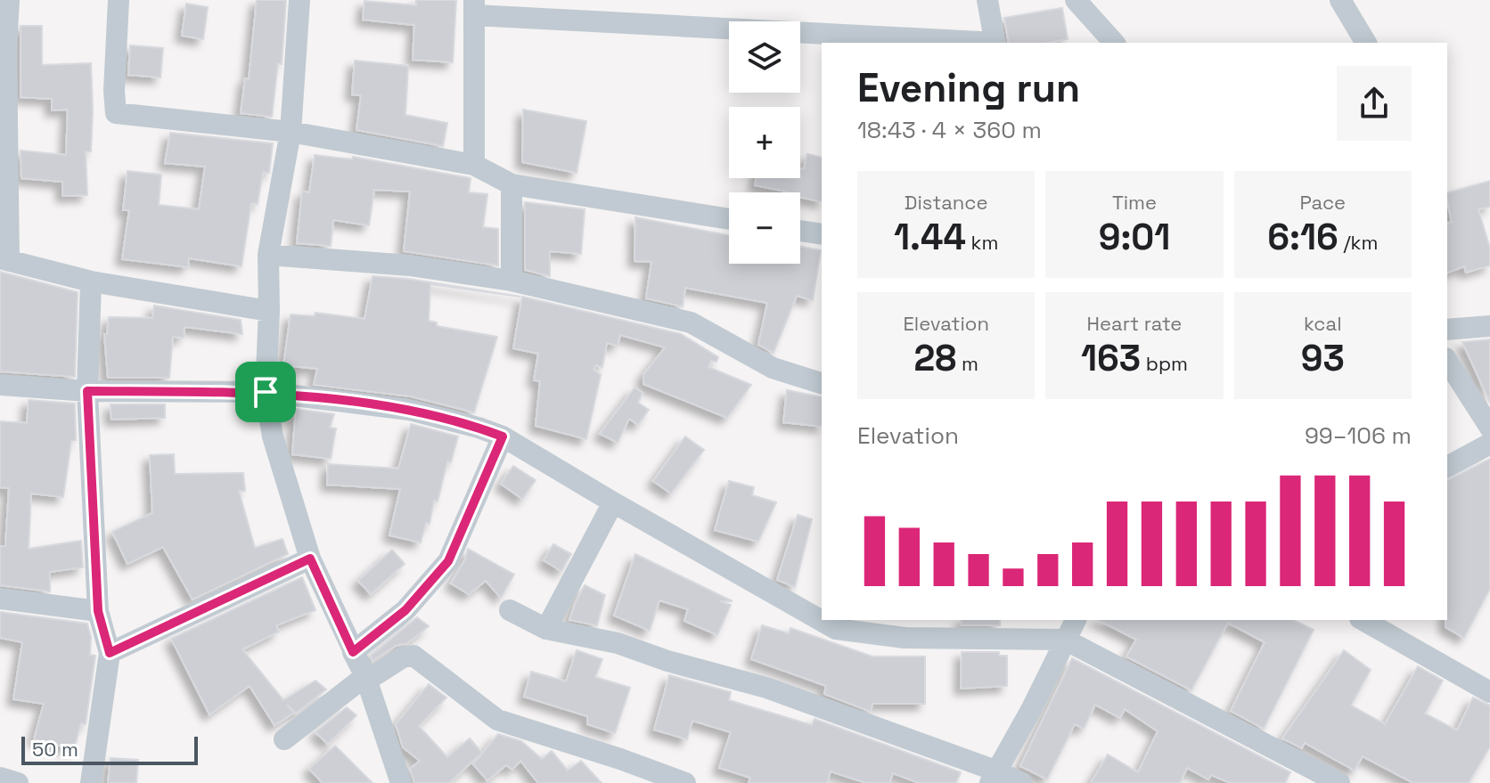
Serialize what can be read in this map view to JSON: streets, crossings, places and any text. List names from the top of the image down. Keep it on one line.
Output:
{"scale_bar":"50 m","page":{"map_buttons":["+","−"],"heading":["Evening run","18:43 · 4 × 360 m"],"stats":[["Distance","1.44 km"],["Time","9:01"],["Pace","6:16 /km"],["Elevation","28 m"],["Heart rate","163 bpm"],["kcal","93"]],"chart":["Elevation","99–106 m"],"scale":"50 m"}}
